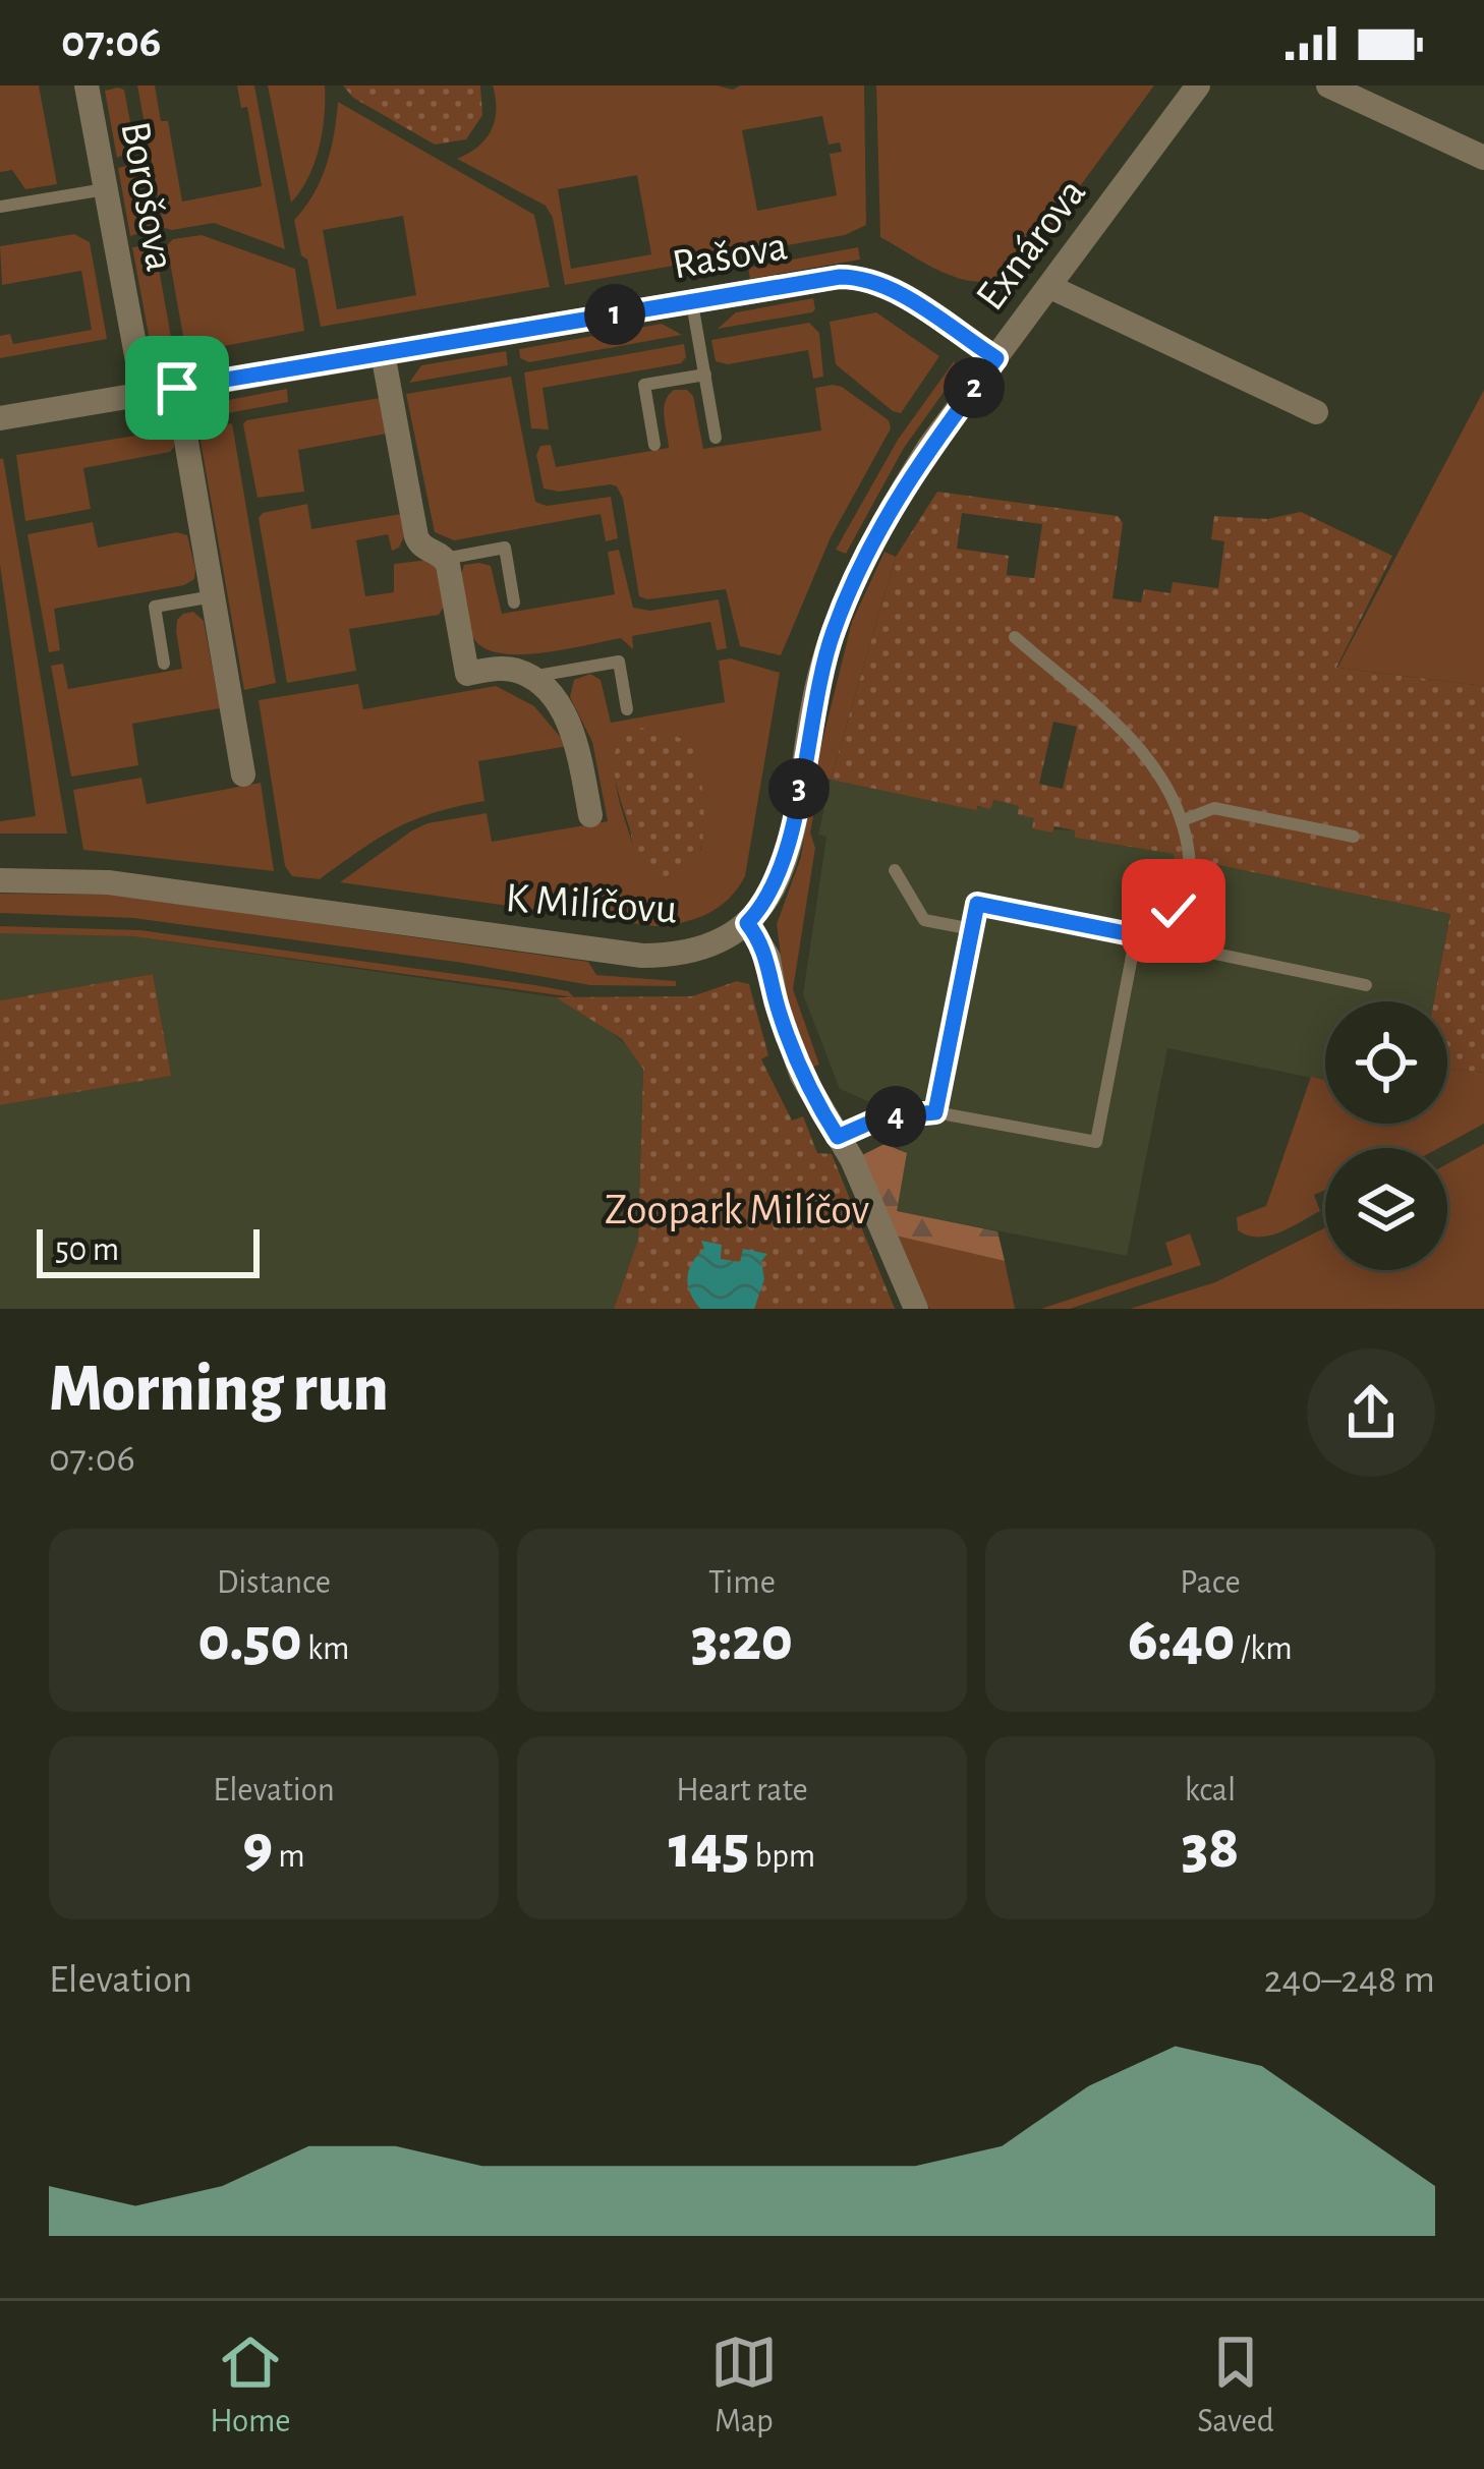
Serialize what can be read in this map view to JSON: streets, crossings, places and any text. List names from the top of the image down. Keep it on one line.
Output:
{"streets":{"street":["Borošova","Exnárova","Rašova","K Milíčovu"]},"crossings":[["Borošova","Rašova"],["Exnárova","Rašova"],["Exnárova","K Milíčovu"]],"parks":["Zoopark Milíčov"],"scale_bar":"50 m","page":{"status":"07:06","pins":["1","2","3","4"],"scale":"50 m","heading":["Morning run","07:06"],"stats":[["Distance","0.50 km"],["Time","3:20"],["Pace","6:40 /km"],["Elevation","9 m"],["Heart rate","145 bpm"],["kcal","38"]],"chart":["Elevation","240–248 m"],"tabs":["Home","Map","Saved"]}}
